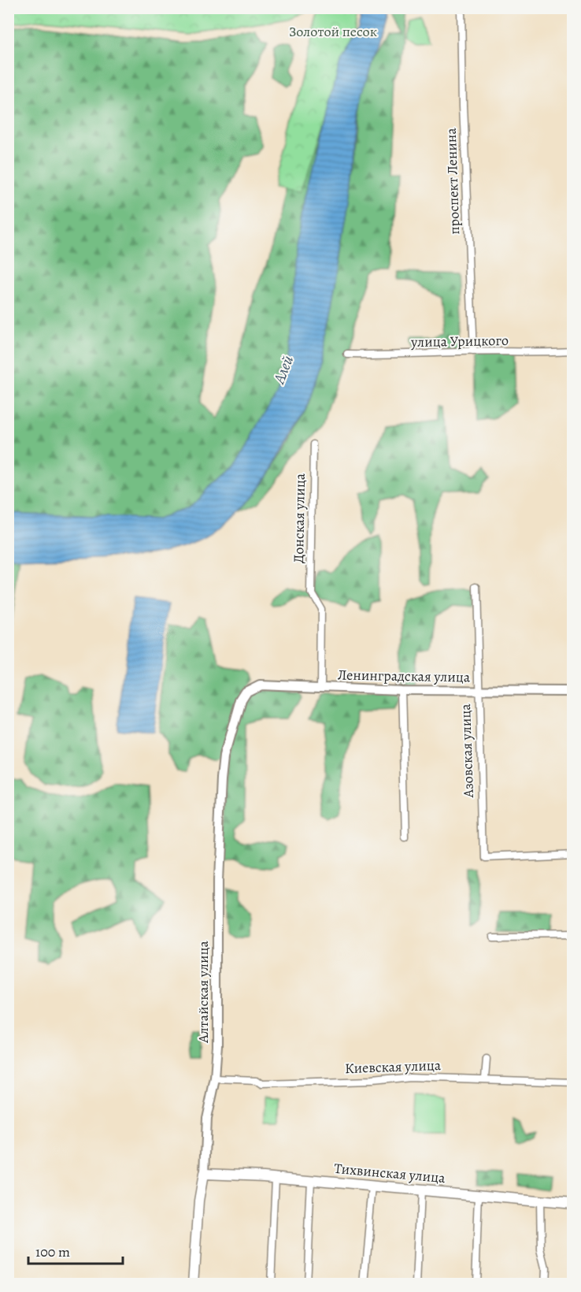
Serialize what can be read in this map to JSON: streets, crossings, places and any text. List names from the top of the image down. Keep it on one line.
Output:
{"streets":{"main road":["Алтайская улица","Тихвинская улица"],"street":["проспект Ленина","улица Урицкого","Донская улица","Ленинградская улица","Азовская улица","Киевская улица"]},"crossings":[["проспект Ленина","улица Урицкого"],["Донская улица","Ленинградская улица"],["Ленинградская улица","Азовская улица"],["Ленинградская улица","Алтайская улица"],["Алтайская улица","Киевская улица"],["Алтайская улица","Тихвинская улица"]],"water":["Алей"],"parks":["Золотой песок"],"scale_bar":"100 m"}
